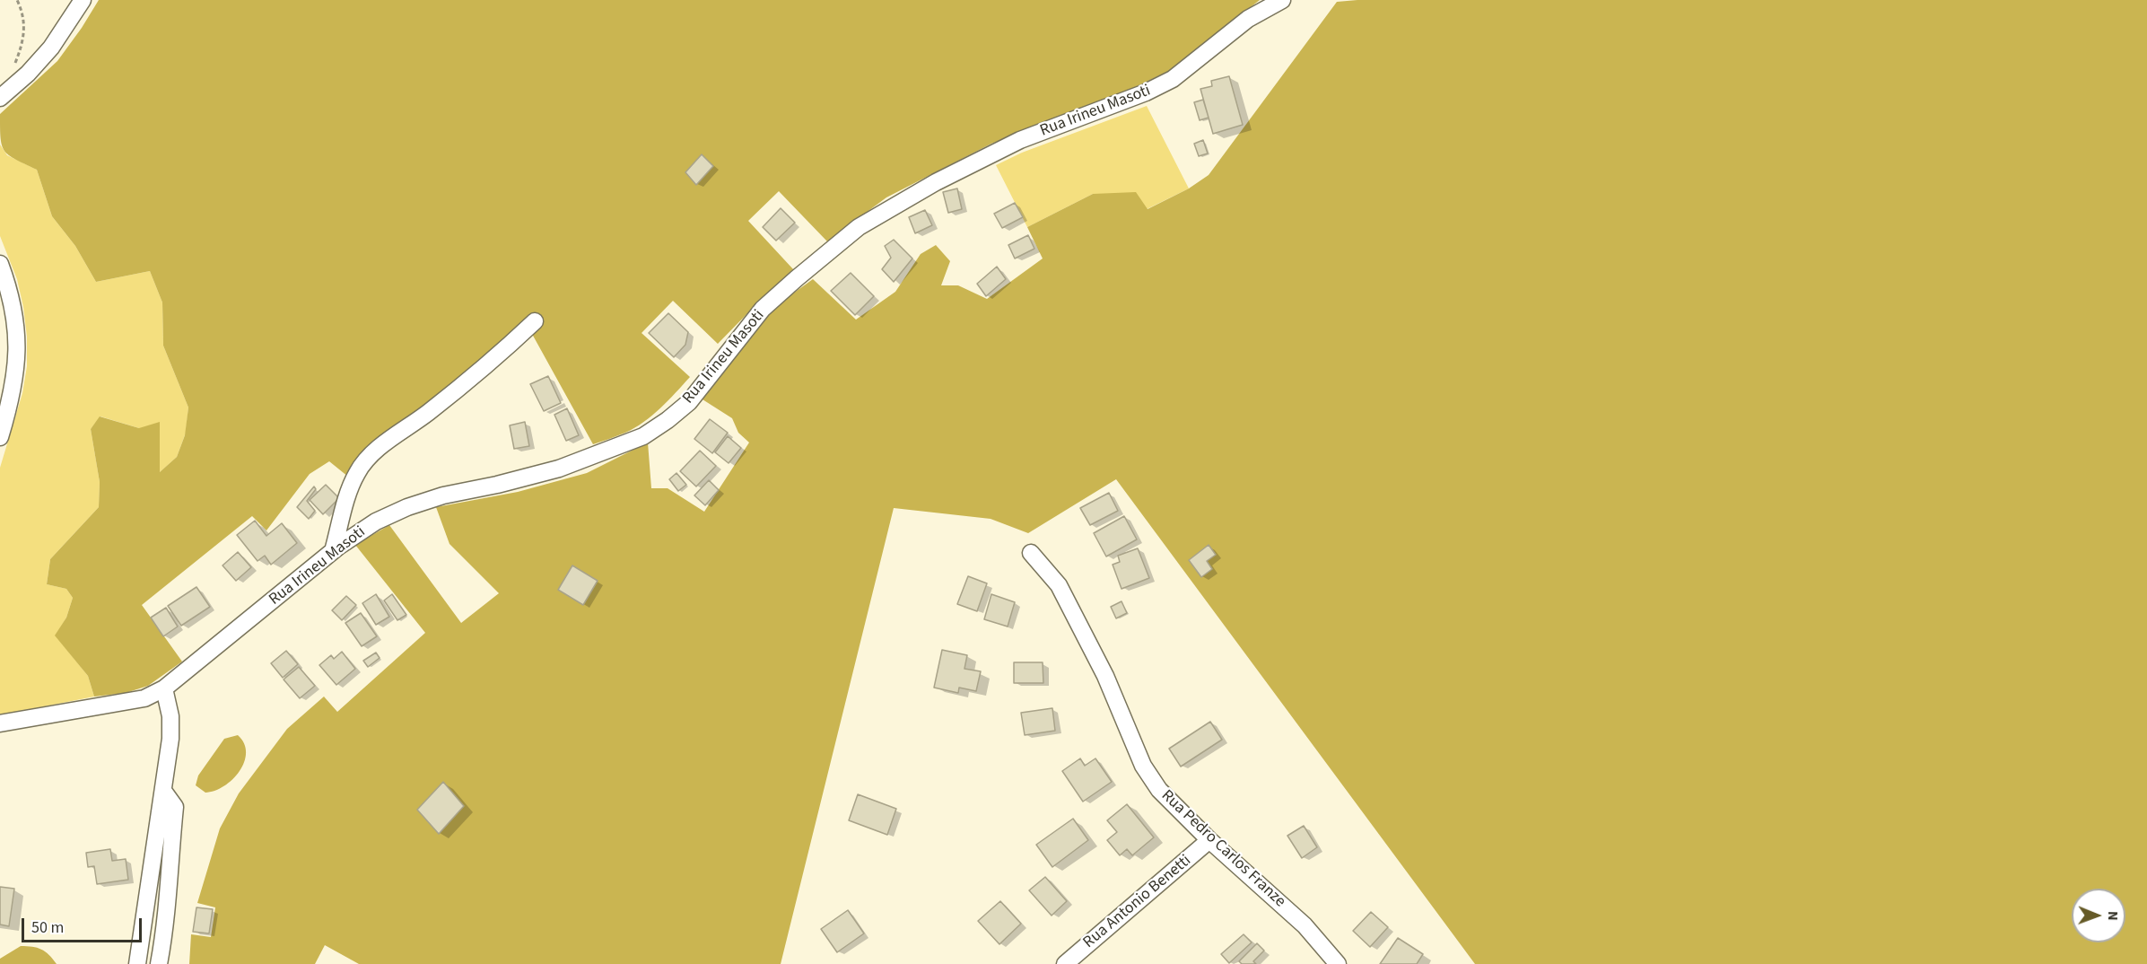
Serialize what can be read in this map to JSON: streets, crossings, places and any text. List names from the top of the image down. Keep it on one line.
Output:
{"streets":{"street":["Rua Irineu Masoti","Rua Pedro Carlos Franze","Rua Antonio Benetti"]},"crossings":[["Rua Pedro Carlos Franze","Rua Antonio Benetti"]],"scale_bar":"50 m","north":"right"}
